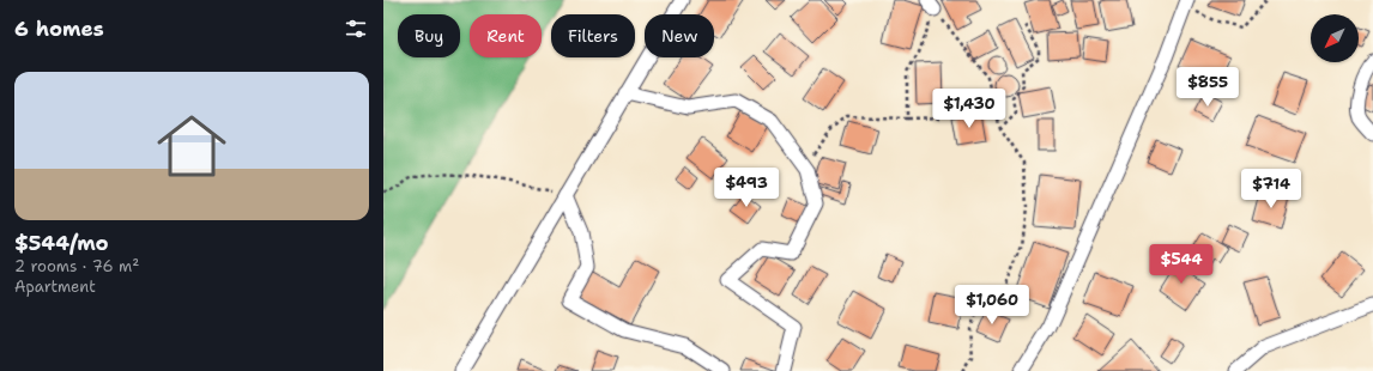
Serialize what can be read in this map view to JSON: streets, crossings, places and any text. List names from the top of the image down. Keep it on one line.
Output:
{"north":"bottom left","page":{"heading":"6 homes","chip":["Buy","Rent","Filters","New"],"list":[{"name":"$544/mo","note":"2 rooms · 76 m² · Apartment"}],"price":["$855","$1,430","$493","$714","$544","$1,060"]}}
